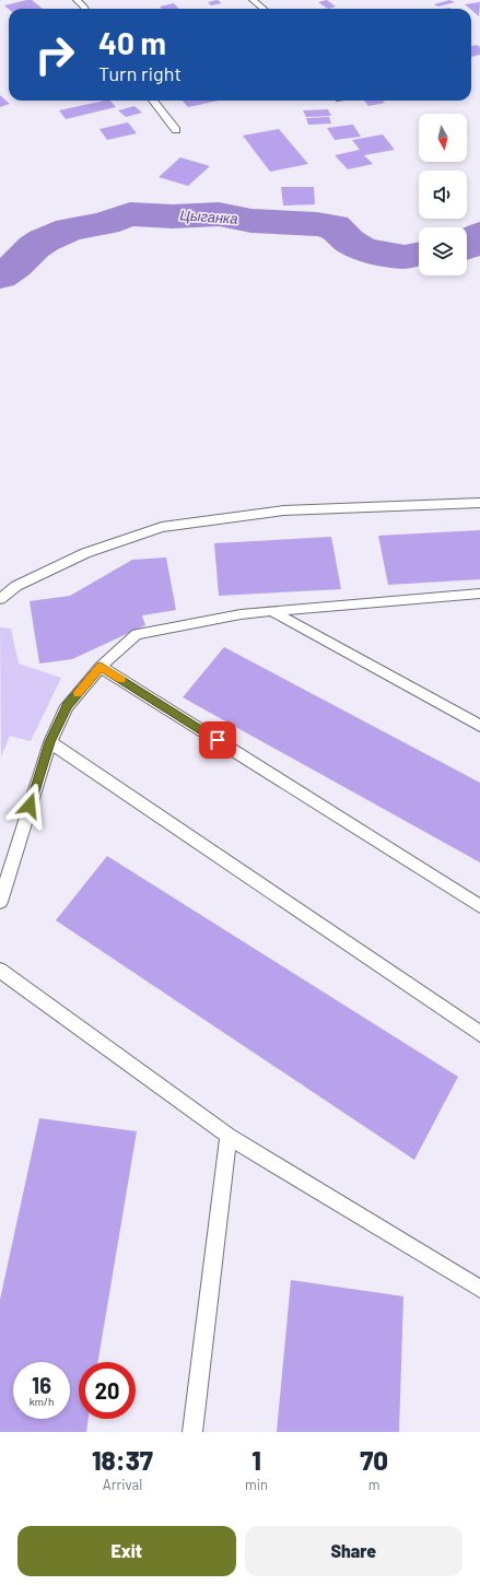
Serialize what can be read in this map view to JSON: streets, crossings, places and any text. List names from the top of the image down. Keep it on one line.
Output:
{"water":["Цыганка"],"north":"bottom","page":{"turn":["40 m","Turn right"],"speed":"16 km/h","limit":"20","eta":["18:37","Arrival","1","min","70","m"],"buttons":["Exit","Share"]}}
